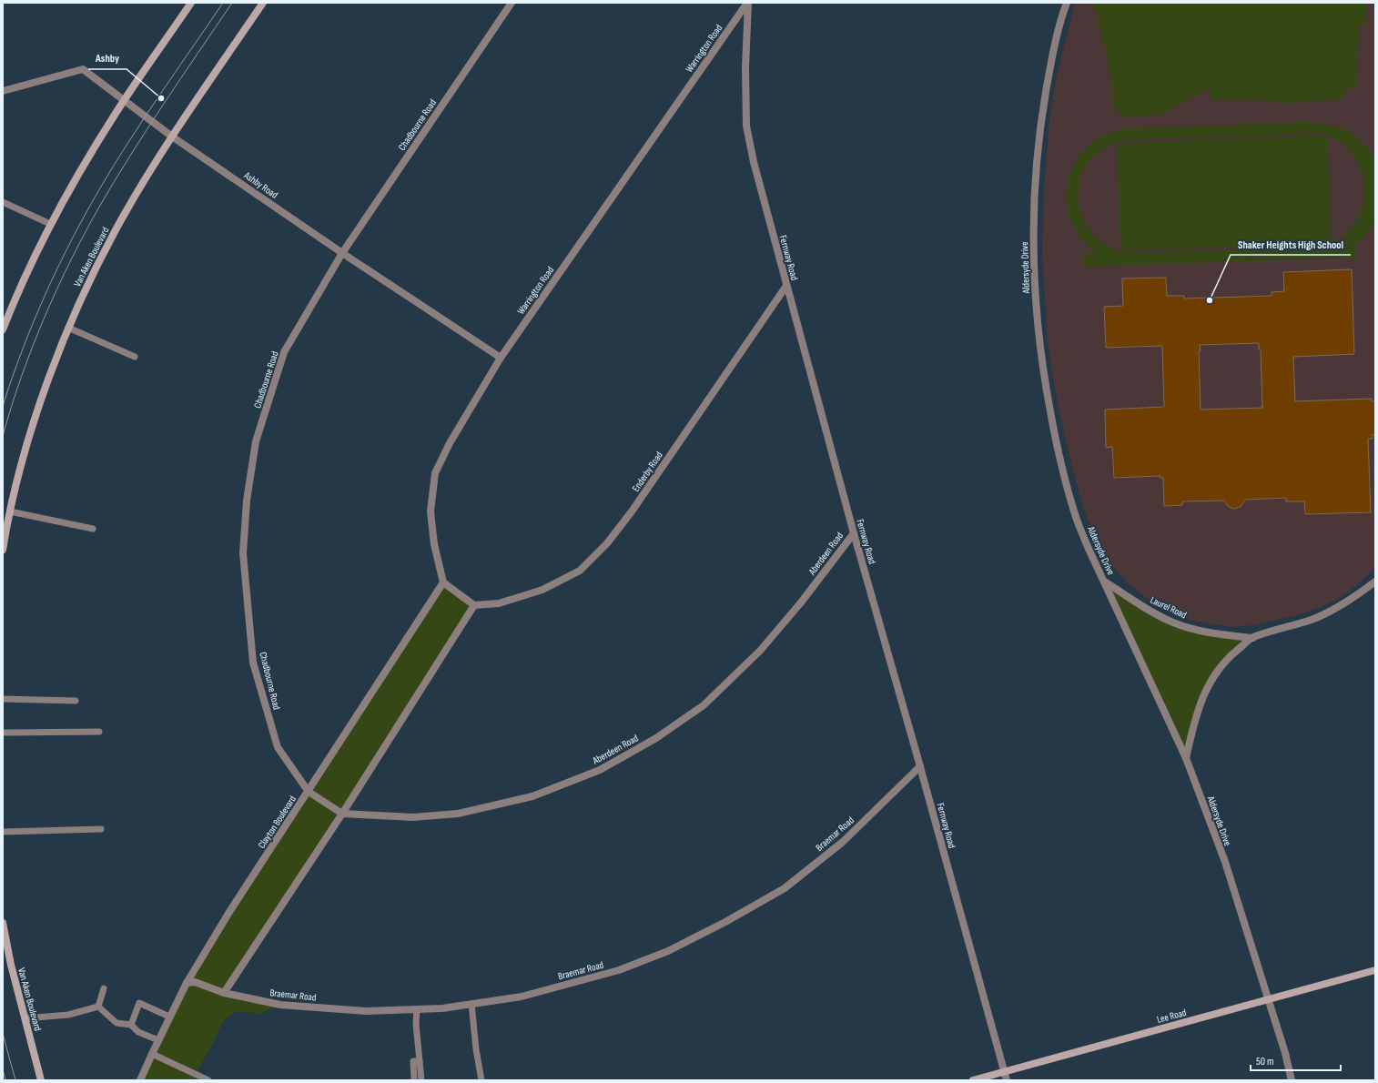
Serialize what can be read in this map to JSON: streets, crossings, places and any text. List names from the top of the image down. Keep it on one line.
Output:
{"streets":{"main road":["Van Aken Boulevard","Lee Road"],"street":["Warrington Road","Chadbourne Road","Ashby Road","Fernway Road","Aldersyde Drive","Enderby Road","Aberdeen Road","Laurel Road","Clayton Boulevard","Braemar Road"]},"crossings":[["Warrington Road","Ashby Road"],["Warrington Road","Fernway Road"],["Warrington Road","Clayton Boulevard"],["Chadbourne Road","Ashby Road"],["Chadbourne Road","Clayton Boulevard"],["Ashby Road","Van Aken Boulevard"],["Fernway Road","Enderby Road"],["Fernway Road","Aberdeen Road"],["Fernway Road","Braemar Road"],["Fernway Road","Lee Road"],["Aldersyde Drive","Laurel Road"],["Aldersyde Drive","Lee Road"],["Clayton Boulevard","Braemar Road"]],"places":["Ashby","Shaker Heights High School"],"scale_bar":"50 m"}
